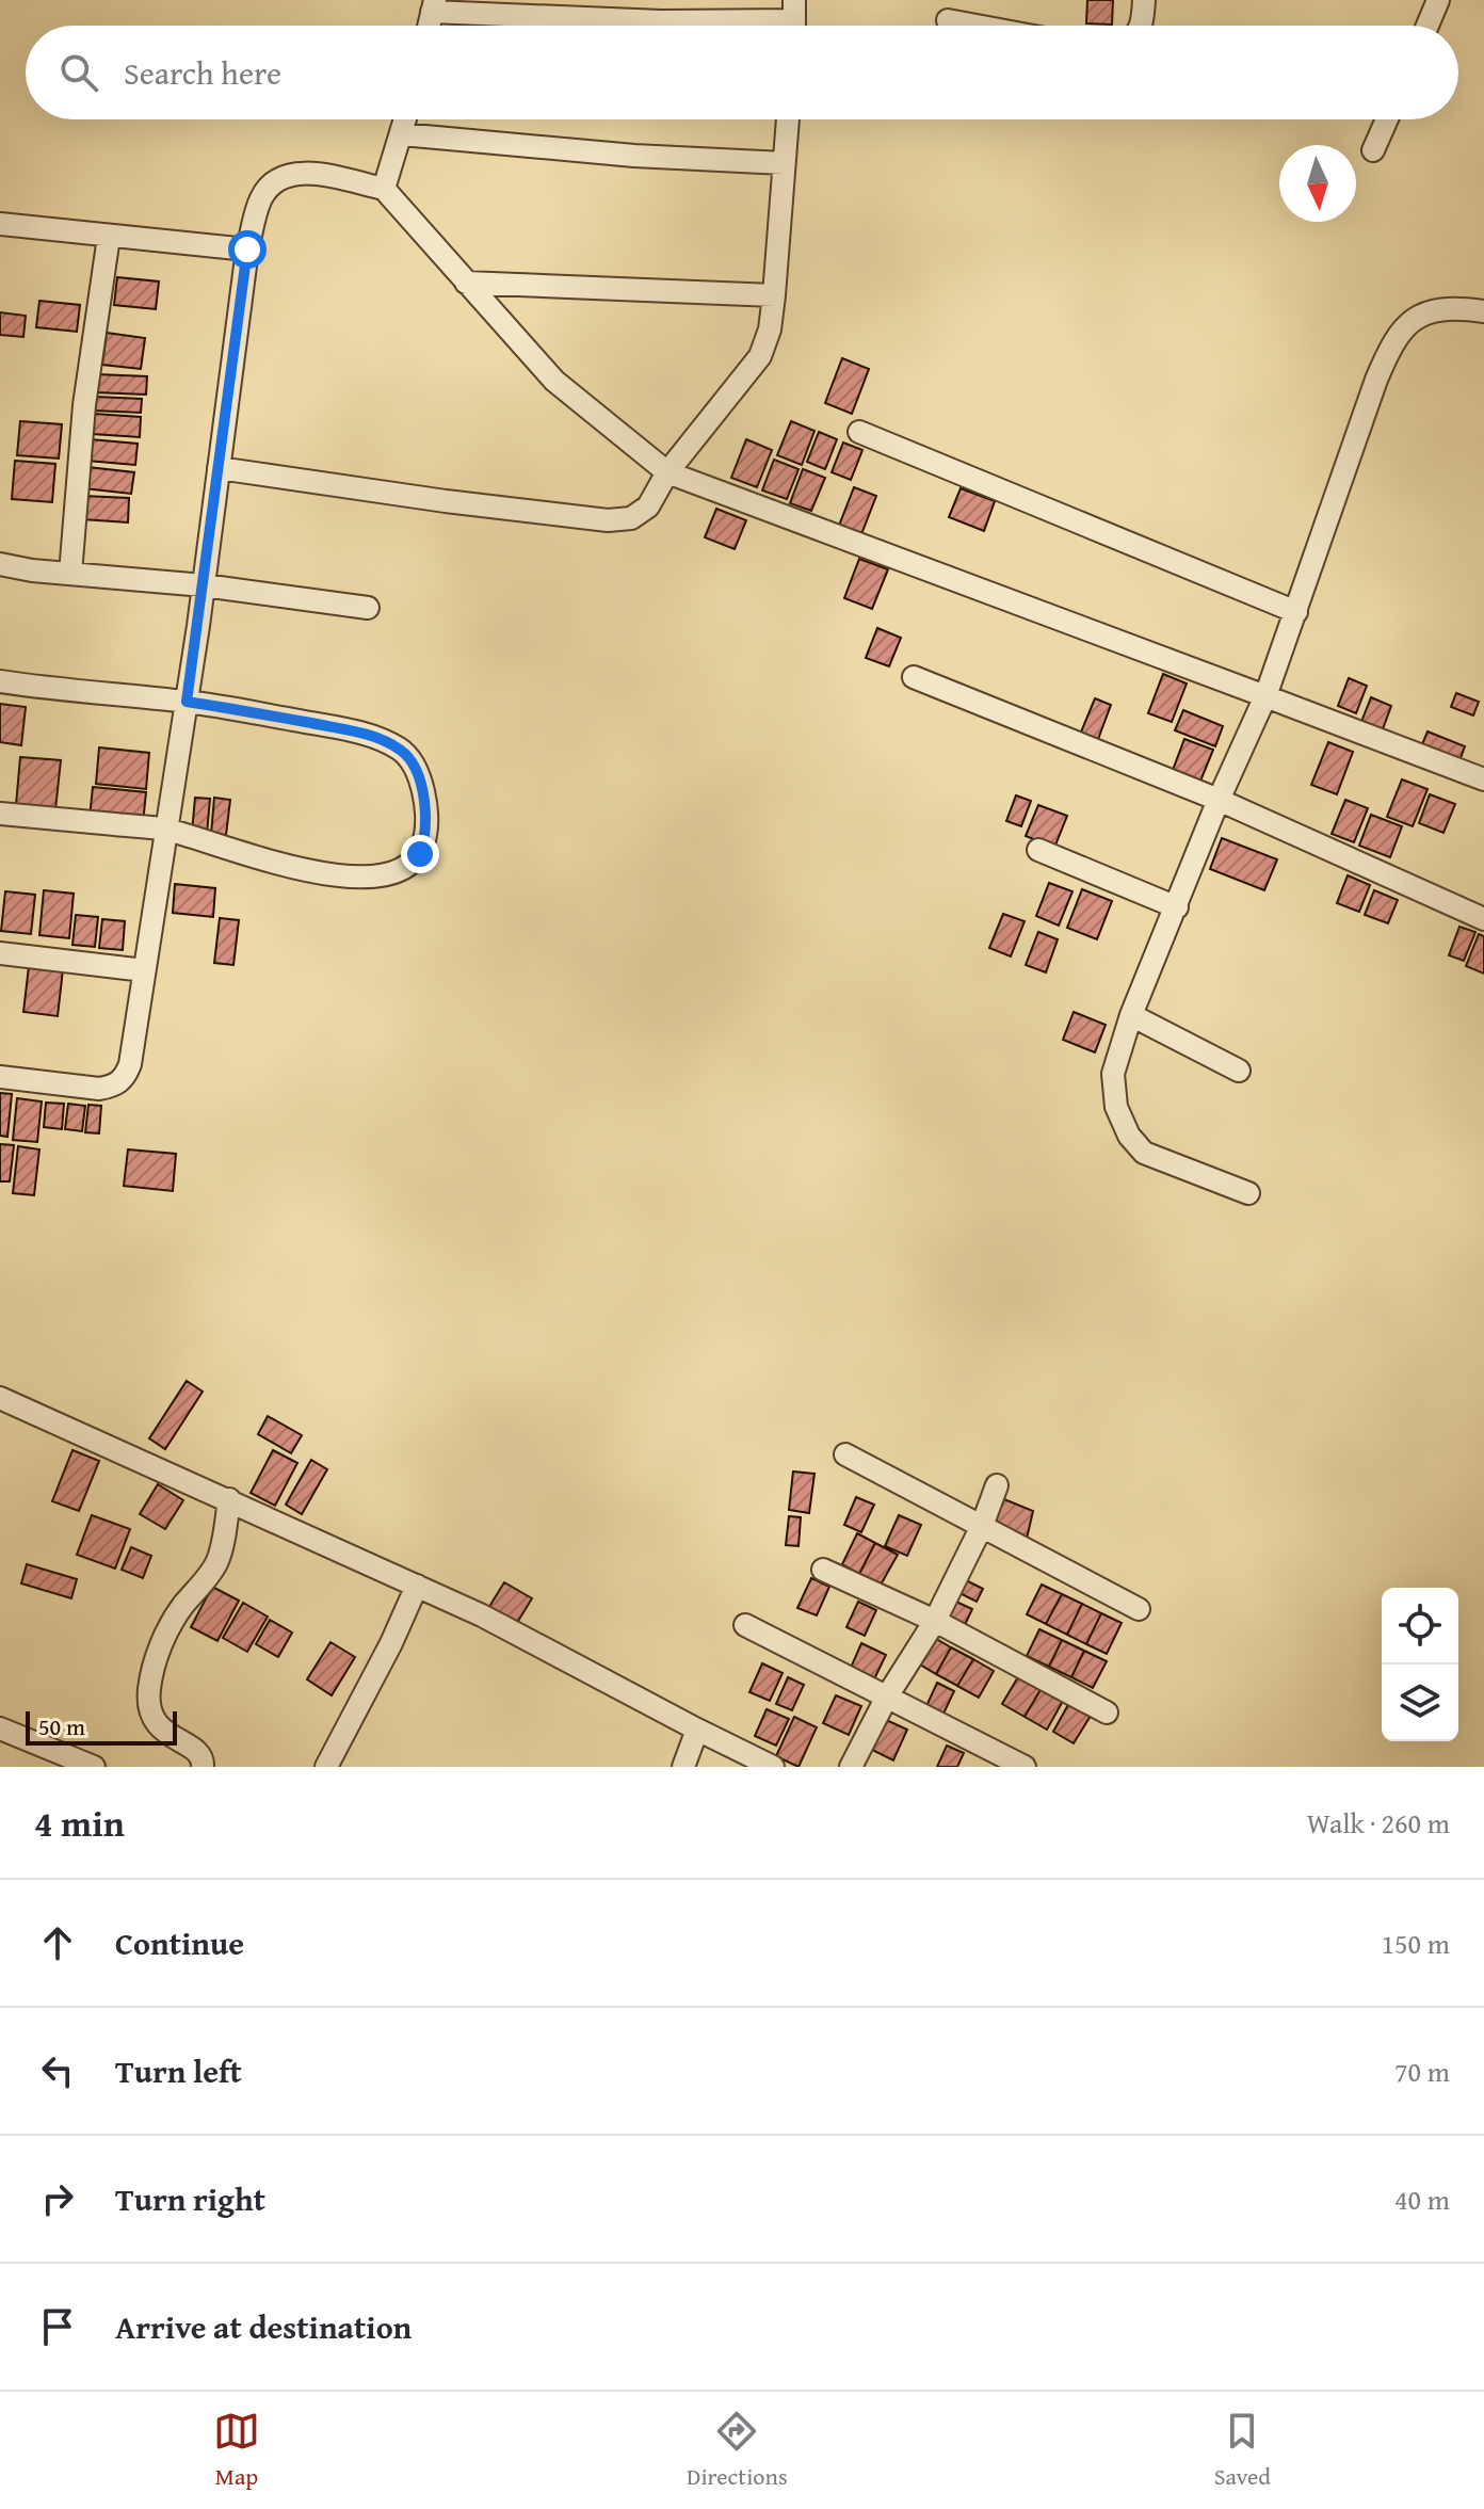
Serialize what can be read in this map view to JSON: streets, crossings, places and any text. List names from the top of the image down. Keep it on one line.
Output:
{"scale_bar":"50 m","north":"bottom","page":{"search":"Search here","scale":"50 m","heading":["4 min","Walk · 260 m"],"list":[["Continue","150 m"],["Turn left","70 m"],["Turn right","40 m"],"Arrive at destination"],"nav":["Map","Directions","Saved"]}}
